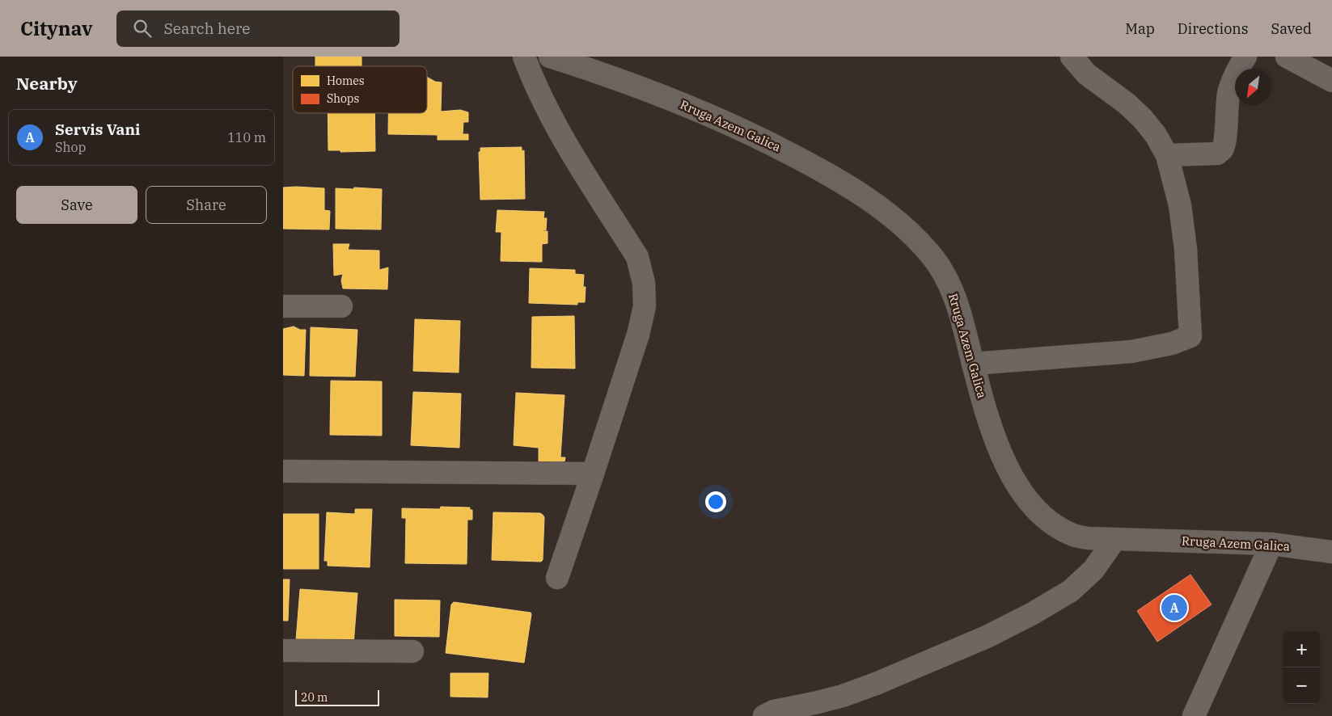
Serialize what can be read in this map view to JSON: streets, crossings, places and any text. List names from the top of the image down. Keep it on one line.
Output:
{"streets":{"main road":["Rruga Azem Galica"]},"legend":["Homes","Shops"],"scale_bar":"20 m","north":"bottom left","page":{"header":"Citynav","search":"Search here","nav":["Map","Directions","Saved"],"heading":"Nearby","list":[{"mark":"A","name":"Servis Vani","note":"Shop","value":"110 m"}],"buttons":["Save","Share"],"pins":"A","map_buttons":["+","−"],"scale":"20 m"}}
